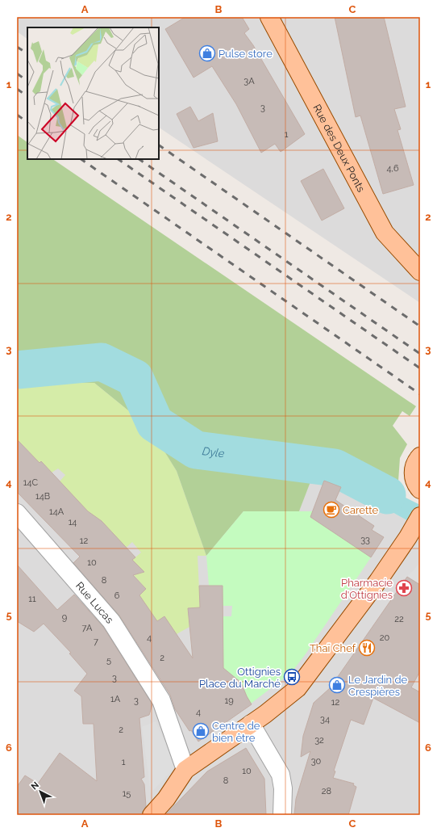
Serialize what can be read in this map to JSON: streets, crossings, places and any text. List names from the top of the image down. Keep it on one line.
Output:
{"streets":{"main road":["Rue des Deux Ponts"],"street":["Rue Lucas"]},"water":["Dyle"],"places":{"shop":["Pulse store","Le Jardin de Crespières","Centre de bien être"],"cafe":["Carette"],"pharmacy":["Pharmacie d'Ottignies"],"restaurant":["Thaï Chef"],"bus stop":["Ottignies Place du Marché"]},"house_numbers":["3A","3","1","4,6","14C","14B","14A","14","33","12","10","8","6","11","9","22","7A","4","20","7","2","5","3","1A","3","19","12","4","34","2","32","30","1","10","8","28","15"],"north":"top left","grid":{"columns":["A","B","C"],"rows":["1","2","3","4","5","6"]}}
